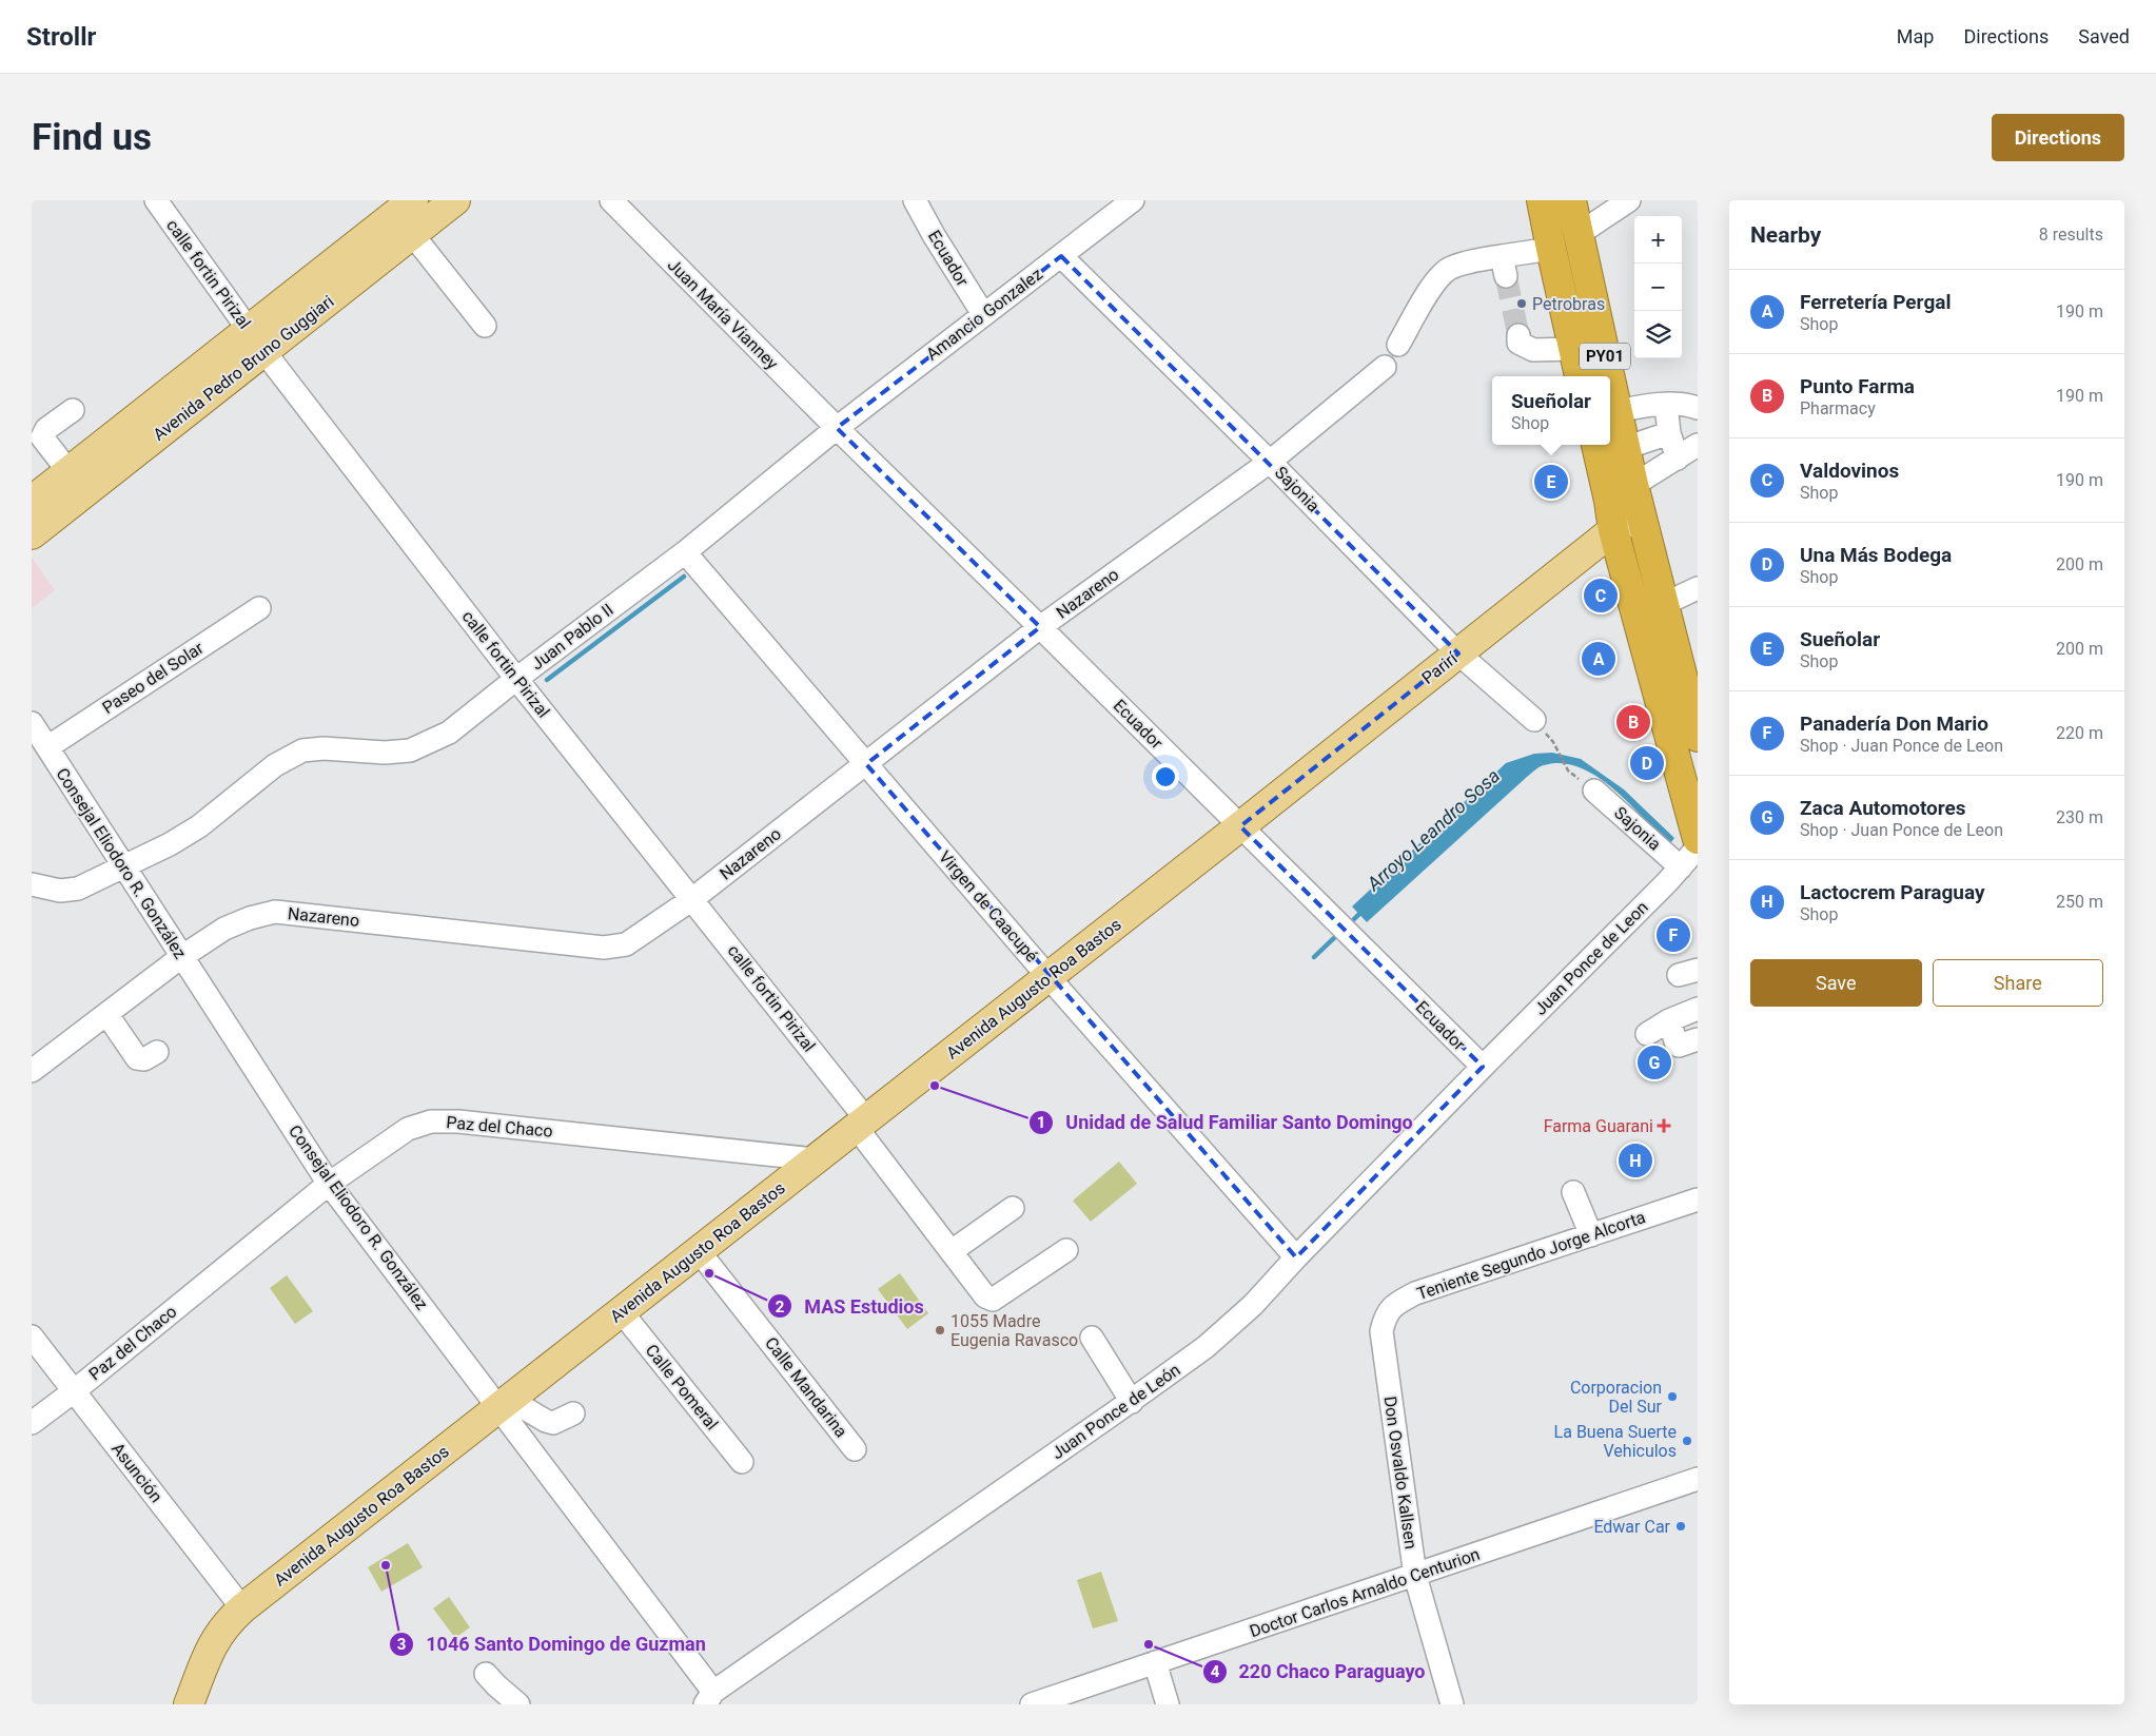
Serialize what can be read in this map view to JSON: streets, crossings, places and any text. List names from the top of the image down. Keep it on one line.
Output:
{"streets":{"highway":["PY01"],"main road":["Avenida Pedro Bruno Guggiari","Parirí","Avenida Augusto Roa Bastos"],"street":["Ecuador","calle fortin Pirizal","Juan María Vianney","Amancio Gonzalez","Sajonia","Nazareno","Juan Pablo II","Paseo del Solar","Consejal Eliodoro R. González","Virgen de Caacupé","Juan Ponce de Leon","Paz del Chaco","Teniente Segundo Jorge Alcorta","Calle Pomeral","Calle Mandarina","Juan Ponce de León","Asunción","Don Osvaldo Kallsen","Doctor Carlos Arnaldo Centurion"]},"crossings":[["Ecuador","Juan María Vianney"],["Ecuador","Amancio Gonzalez"],["Ecuador","Nazareno"],["Ecuador","Juan Pablo II"],["Ecuador","Parirí"],["Ecuador","Juan Ponce de Leon"],["Ecuador","Avenida Augusto Roa Bastos"],["Ecuador","Juan Ponce de León"],["calle fortin Pirizal","Avenida Pedro Bruno Guggiari"],["calle fortin Pirizal","Nazareno"],["calle fortin Pirizal","Juan Pablo II"],["calle fortin Pirizal","Avenida Augusto Roa Bastos"],["Juan María Vianney","Amancio Gonzalez"],["Juan María Vianney","Juan Pablo II"],["Amancio Gonzalez","Sajonia"],["Amancio Gonzalez","Juan Pablo II"],["PY01","Parirí"],["Sajonia","Nazareno"],["Sajonia","Parirí"],["Sajonia","Juan Ponce de Leon"],["Nazareno","Consejal Eliodoro R. González"],["Nazareno","Virgen de Caacupé"],["Juan Pablo II","Consejal Eliodoro R. González"],["Juan Pablo II","Virgen de Caacupé"],["Parirí","Avenida Augusto Roa Bastos"],["Paseo del Solar","Consejal Eliodoro R. González"],["Consejal Eliodoro R. González","Avenida Augusto Roa Bastos"],["Consejal Eliodoro R. González","Paz del Chaco"],["Consejal Eliodoro R. González","Juan Ponce de León"],["Virgen de Caacupé","Avenida Augusto Roa Bastos"],["Virgen de Caacupé","Juan Ponce de León"],["Juan Ponce de Leon","Juan Ponce de León"],["Avenida Augusto Roa Bastos","Paz del Chaco"],["Avenida Augusto Roa Bastos","Calle Pomeral"],["Avenida Augusto Roa Bastos","Calle Mandarina"],["Avenida Augusto Roa Bastos","Asunción"],["Paz del Chaco","Asunción"],["Teniente Segundo Jorge Alcorta","Don Osvaldo Kallsen"],["Don Osvaldo Kallsen","Doctor Carlos Arnaldo Centurion"]],"water":["Arroyo Leandro Sosa"],"places":{"other":["Petrobras","Unidad de Salud Familiar Santo Domingo","MAS Estudios","1055 Madre Eugenia Ravasco","Corporacion Del Sur","La Buena Suerte Vehiculos","Edwar Car","1046 Santo Domingo de Guzman","220 Chaco Paraguayo"],"health":["Farma Guarani"]},"page":{"header":"Strollr","nav":["Map","Directions","Saved"],"buttons":["Directions",["Save","Share"]],"title":"Find us","heading":["Nearby","8 results"],"map_buttons":["+","−"],"list":[{"mark":"A","name":"Ferretería Pergal","note":"Shop","value":"190 m"},{"mark":"B","name":"Punto Farma","note":"Pharmacy","value":"190 m"},{"mark":"C","name":"Valdovinos","note":"Shop","value":"190 m"},{"mark":"D","name":"Una Más Bodega","note":"Shop","value":"200 m"},{"mark":"E","name":"Sueñolar","note":"Shop","value":"200 m"},{"mark":"F","name":"Panadería Don Mario","note":"Shop · Juan Ponce de Leon","value":"220 m"},{"mark":"G","name":"Zaca Automotores","note":"Shop · Juan Ponce de Leon","value":"230 m"},{"mark":"H","name":"Lactocrem Paraguay","note":"Shop","value":"250 m"}],"popup":["Sueñolar","Shop"],"pins":["E","C","A","B","D","F","G","H"]}}
